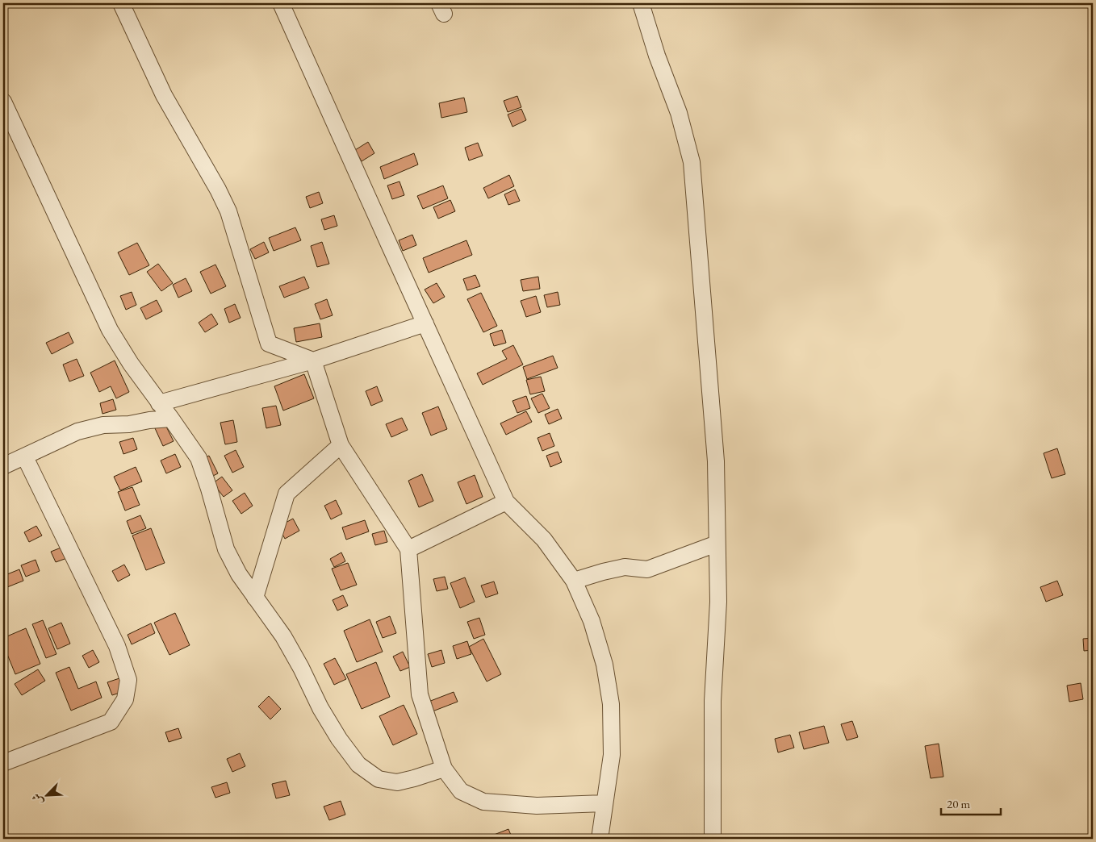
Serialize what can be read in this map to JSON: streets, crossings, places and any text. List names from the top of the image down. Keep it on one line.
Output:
{"scale_bar":"20 m","north":"bottom left"}
